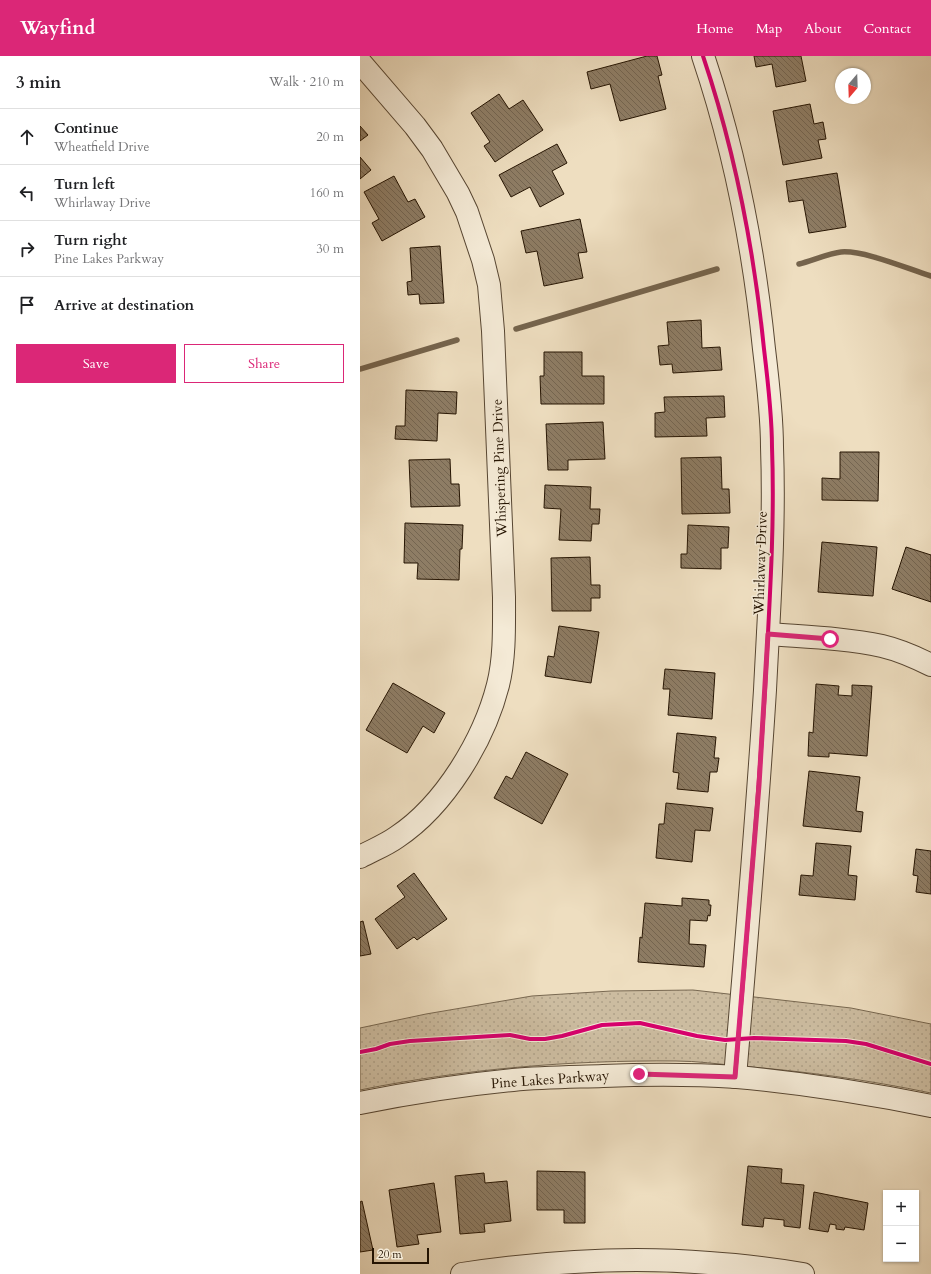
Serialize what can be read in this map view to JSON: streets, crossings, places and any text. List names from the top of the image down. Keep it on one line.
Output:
{"streets":{"street":["Whispering Pine Drive","Whirlaway Drive","Pine Lakes Parkway"]},"crossings":[["Whirlaway Drive","Pine Lakes Parkway"]],"scale_bar":"20 m","north":"bottom","page":{"header":"Wayfind","nav":["Home","Map","About","Contact"],"heading":["3 min","Walk · 210 m"],"list":[["Continue","Wheatfield Drive","20 m"],["Turn left","Whirlaway Drive","160 m"],["Turn right","Pine Lakes Parkway","30 m"],"Arrive at destination"],"buttons":["Save","Share"],"map_buttons":["+","−"],"scale":"20 m"}}
